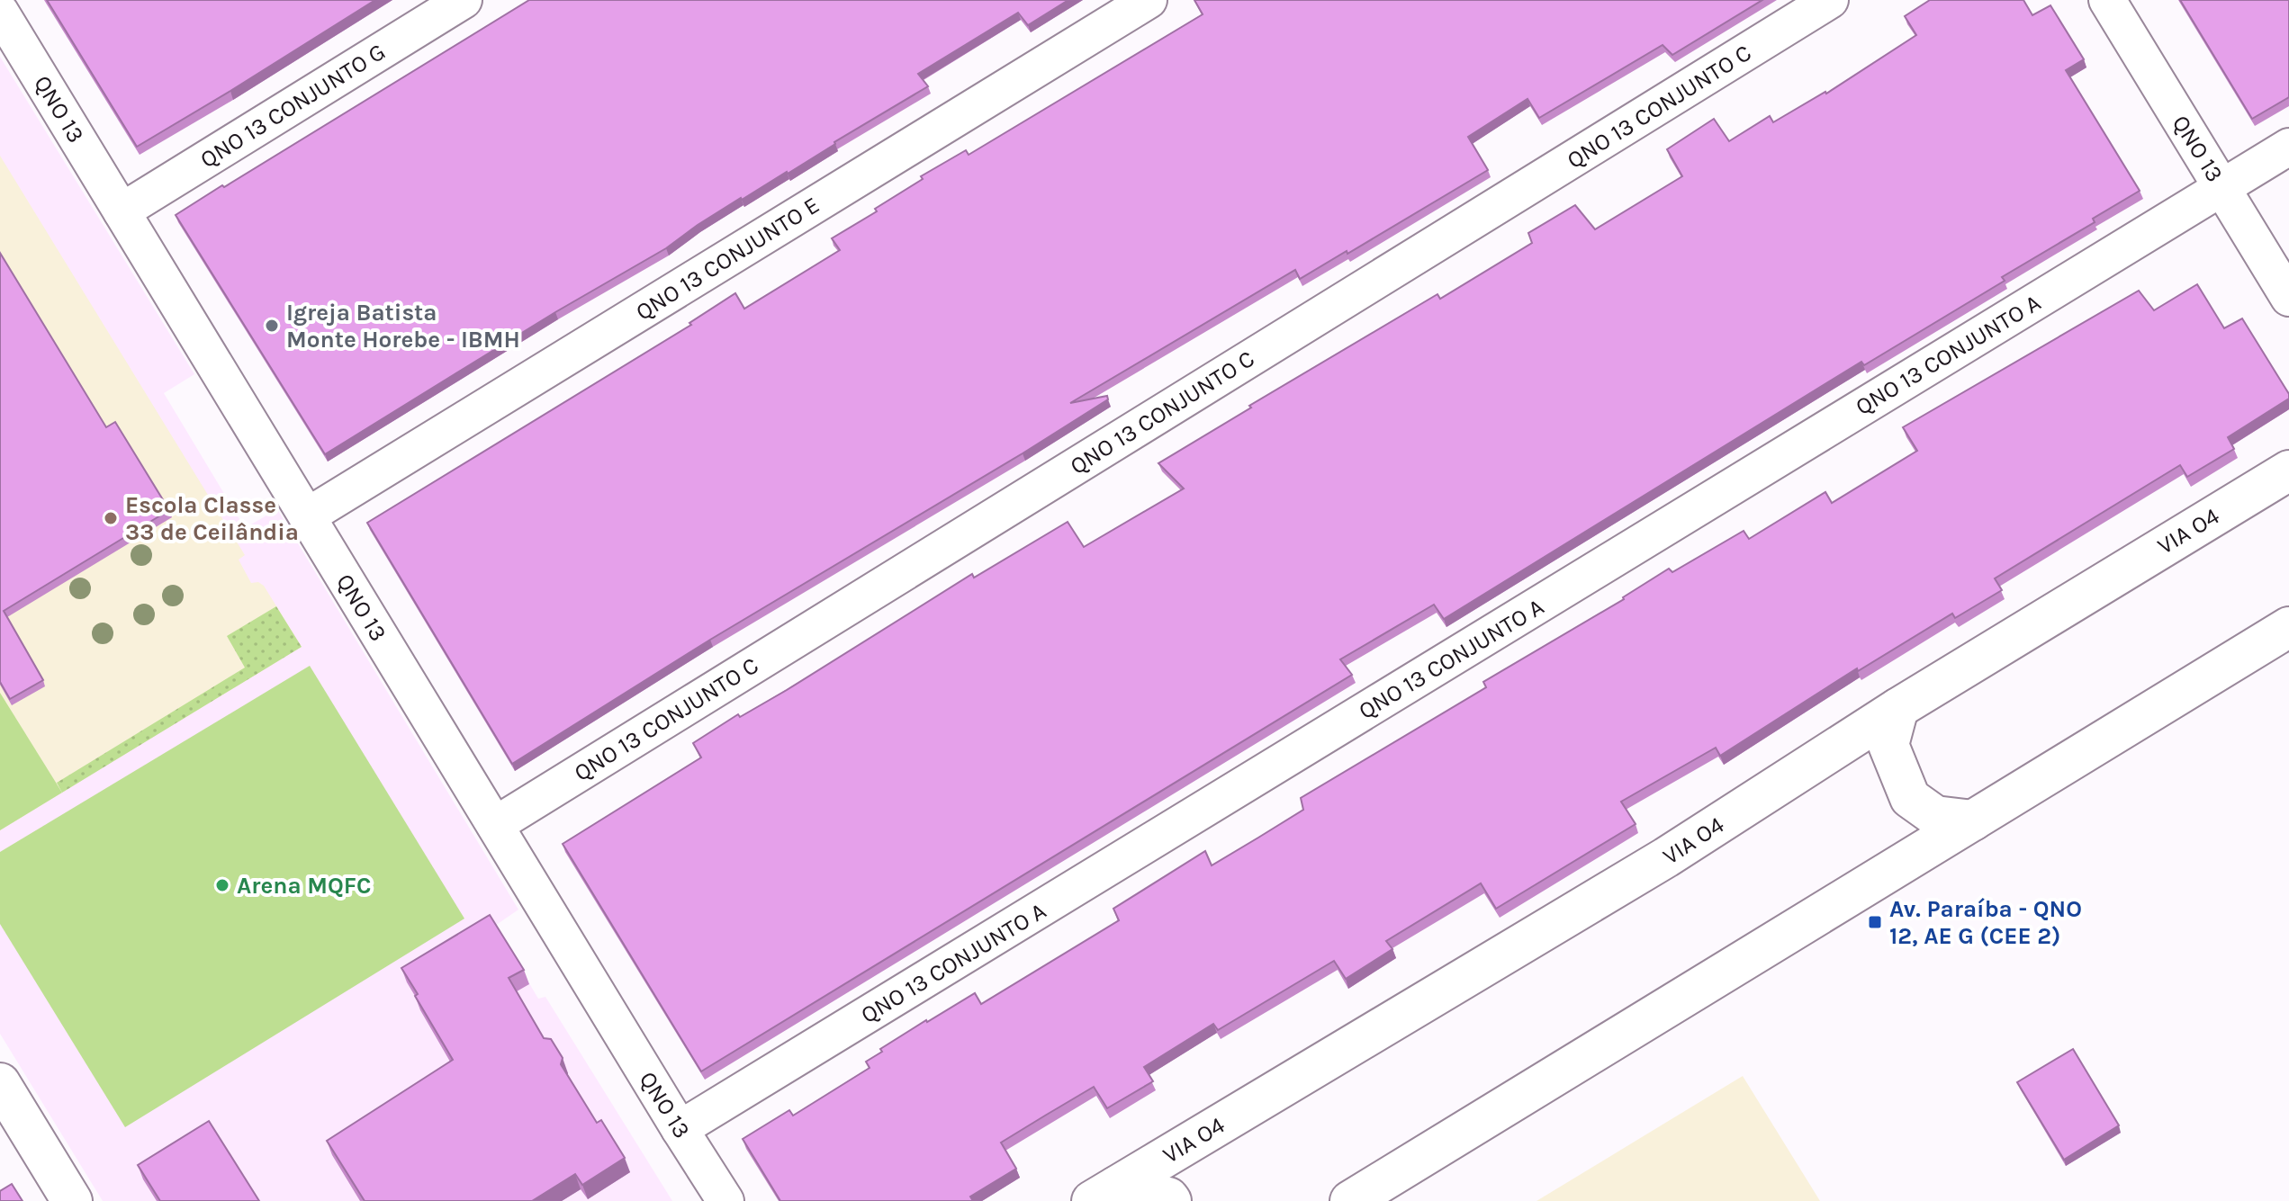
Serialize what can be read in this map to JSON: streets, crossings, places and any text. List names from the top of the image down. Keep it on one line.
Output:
{"streets":{"main road":["VIA O4"],"street":["QNO 13 CONJUNTO G","QNO 13 CONJUNTO C","QNO 13","QNO 13 CONJUNTO E","QNO 13 CONJUNTO A"]},"crossings":[["QNO 13 CONJUNTO G","QNO 13"],["QNO 13 CONJUNTO C","QNO 13"],["QNO 13","QNO 13 CONJUNTO E"],["QNO 13","QNO 13 CONJUNTO A"]],"places":{"other":["Igreja Batista Monte Horebe - IBMH","Escola Classe 33 de Ceilândia","Arena MQFC"],"transit":["Av. Paraíba - QNO 12, AE G (CEE 2)"]}}
